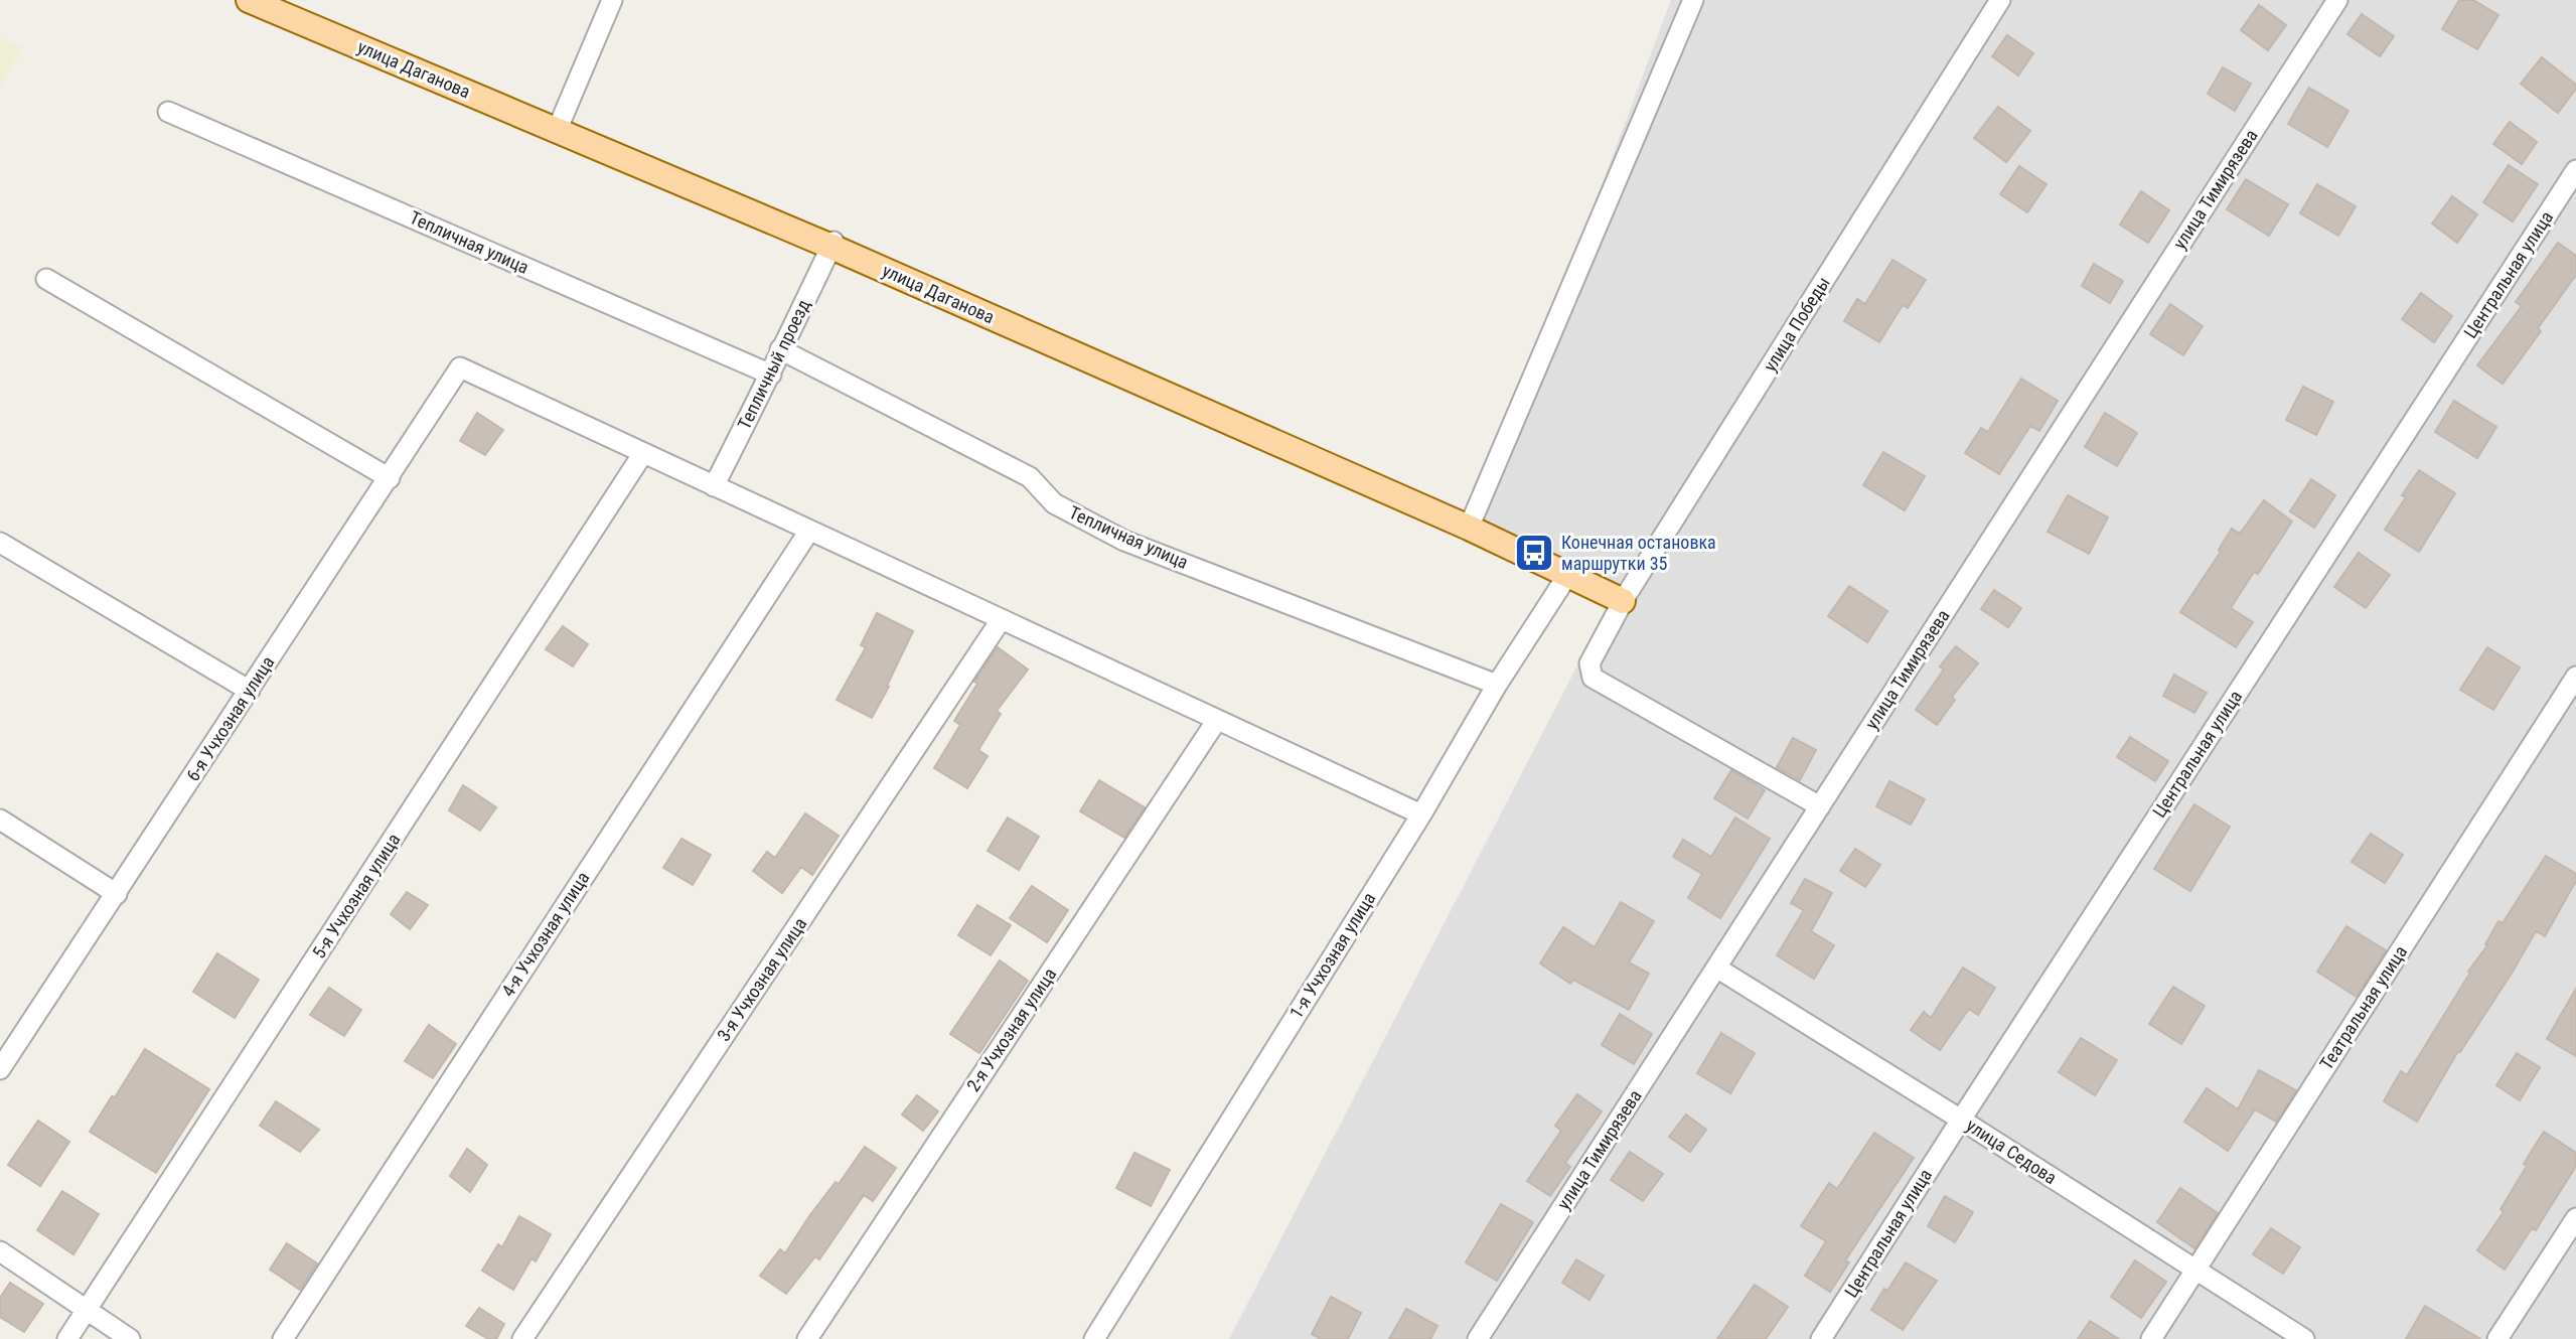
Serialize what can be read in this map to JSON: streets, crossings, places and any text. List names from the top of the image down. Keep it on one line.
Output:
{"streets":{"main road":["улица Даганова"],"street":["улица Тимирязева","Тепличная улица","Центральная улица","улица Победы","Тепличный проезд","6-я Учхозная улица","5-я Учхозная улица","4-я Учхозная улица","1-я Учхозная улица","3-я Учхозная улица","Театральная улица","2-я Учхозная улица","улица Седова"]},"crossings":[["улица Даганова","улица Победы"],["улица Даганова","Тепличный проезд"],["улица Даганова","1-я Учхозная улица"],["улица Тимирязева","улица Победы"],["улица Тимирязева","улица Седова"],["Тепличная улица","Тепличный проезд"],["Тепличная улица","1-я Учхозная улица"],["Центральная улица","улица Седова"],["6-я Учхозная улица","5-я Учхозная улица"],["Театральная улица","улица Седова"]],"places":{"bus stop":["Конечная остановка маршрутки 35"]}}
